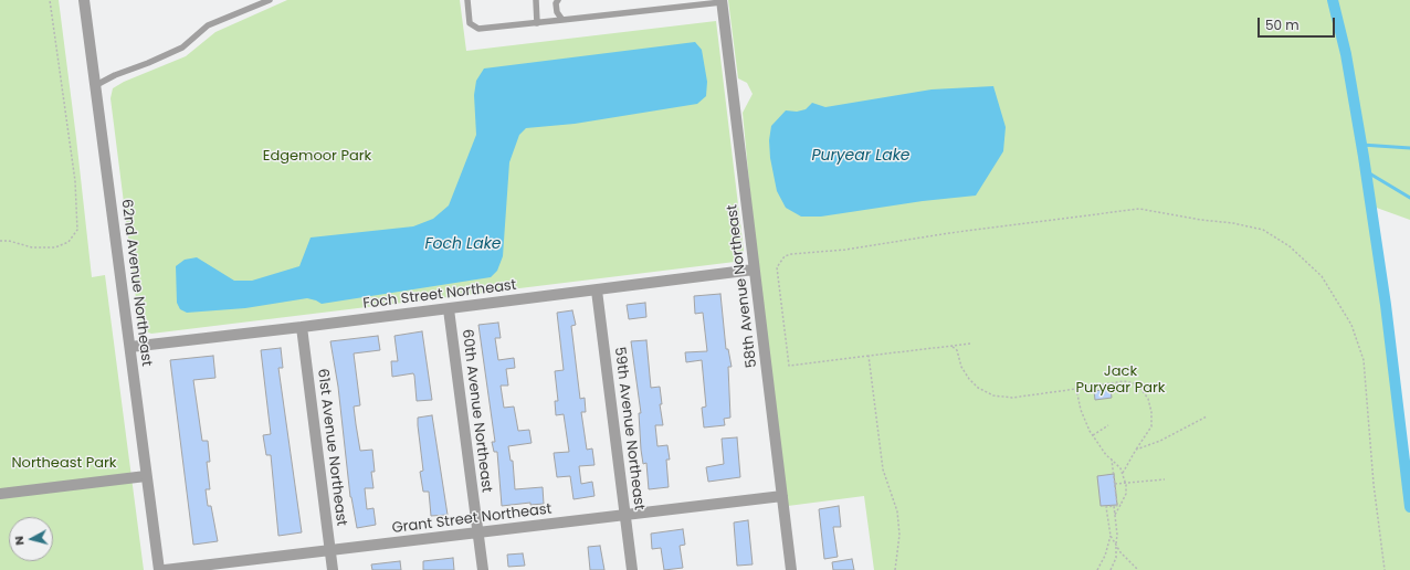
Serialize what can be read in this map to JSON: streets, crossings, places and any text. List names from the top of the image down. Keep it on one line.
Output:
{"streets":{"street":["62nd Avenue Northeast","58th Avenue Northeast","Foch Street Northeast","60th Avenue Northeast","59th Avenue Northeast","61st Avenue Northeast","Grant Street Northeast"]},"crossings":[["62nd Avenue Northeast","Foch Street Northeast"],["58th Avenue Northeast","Foch Street Northeast"],["58th Avenue Northeast","Grant Street Northeast"],["Foch Street Northeast","60th Avenue Northeast"],["Foch Street Northeast","59th Avenue Northeast"],["Foch Street Northeast","61st Avenue Northeast"],["60th Avenue Northeast","Grant Street Northeast"],["59th Avenue Northeast","Grant Street Northeast"],["61st Avenue Northeast","Grant Street Northeast"]],"water":["Puryear Lake","Foch Lake"],"parks":["Edgemoor Park","Jack Puryear Park","Northeast Park"],"scale_bar":"50 m","north":"left"}
